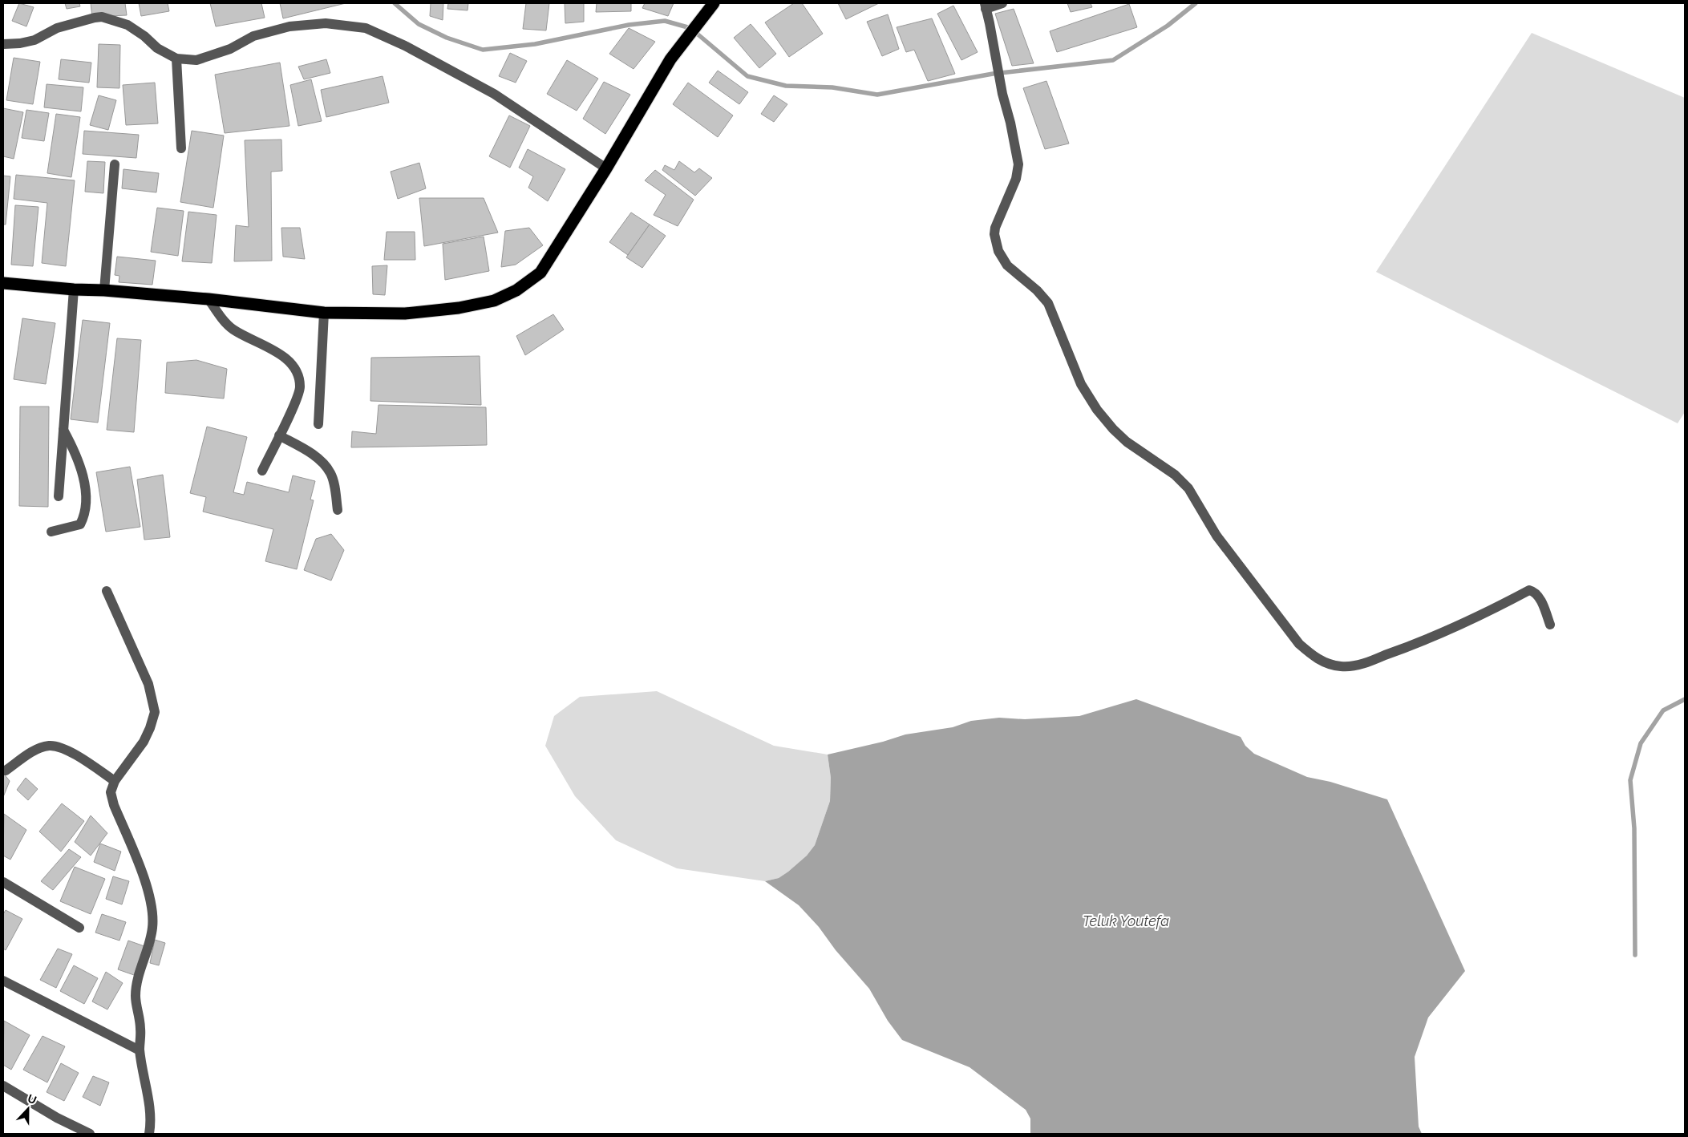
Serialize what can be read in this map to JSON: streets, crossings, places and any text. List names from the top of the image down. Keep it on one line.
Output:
{"water":["Teluk Youtefa"],"north":"top"}
